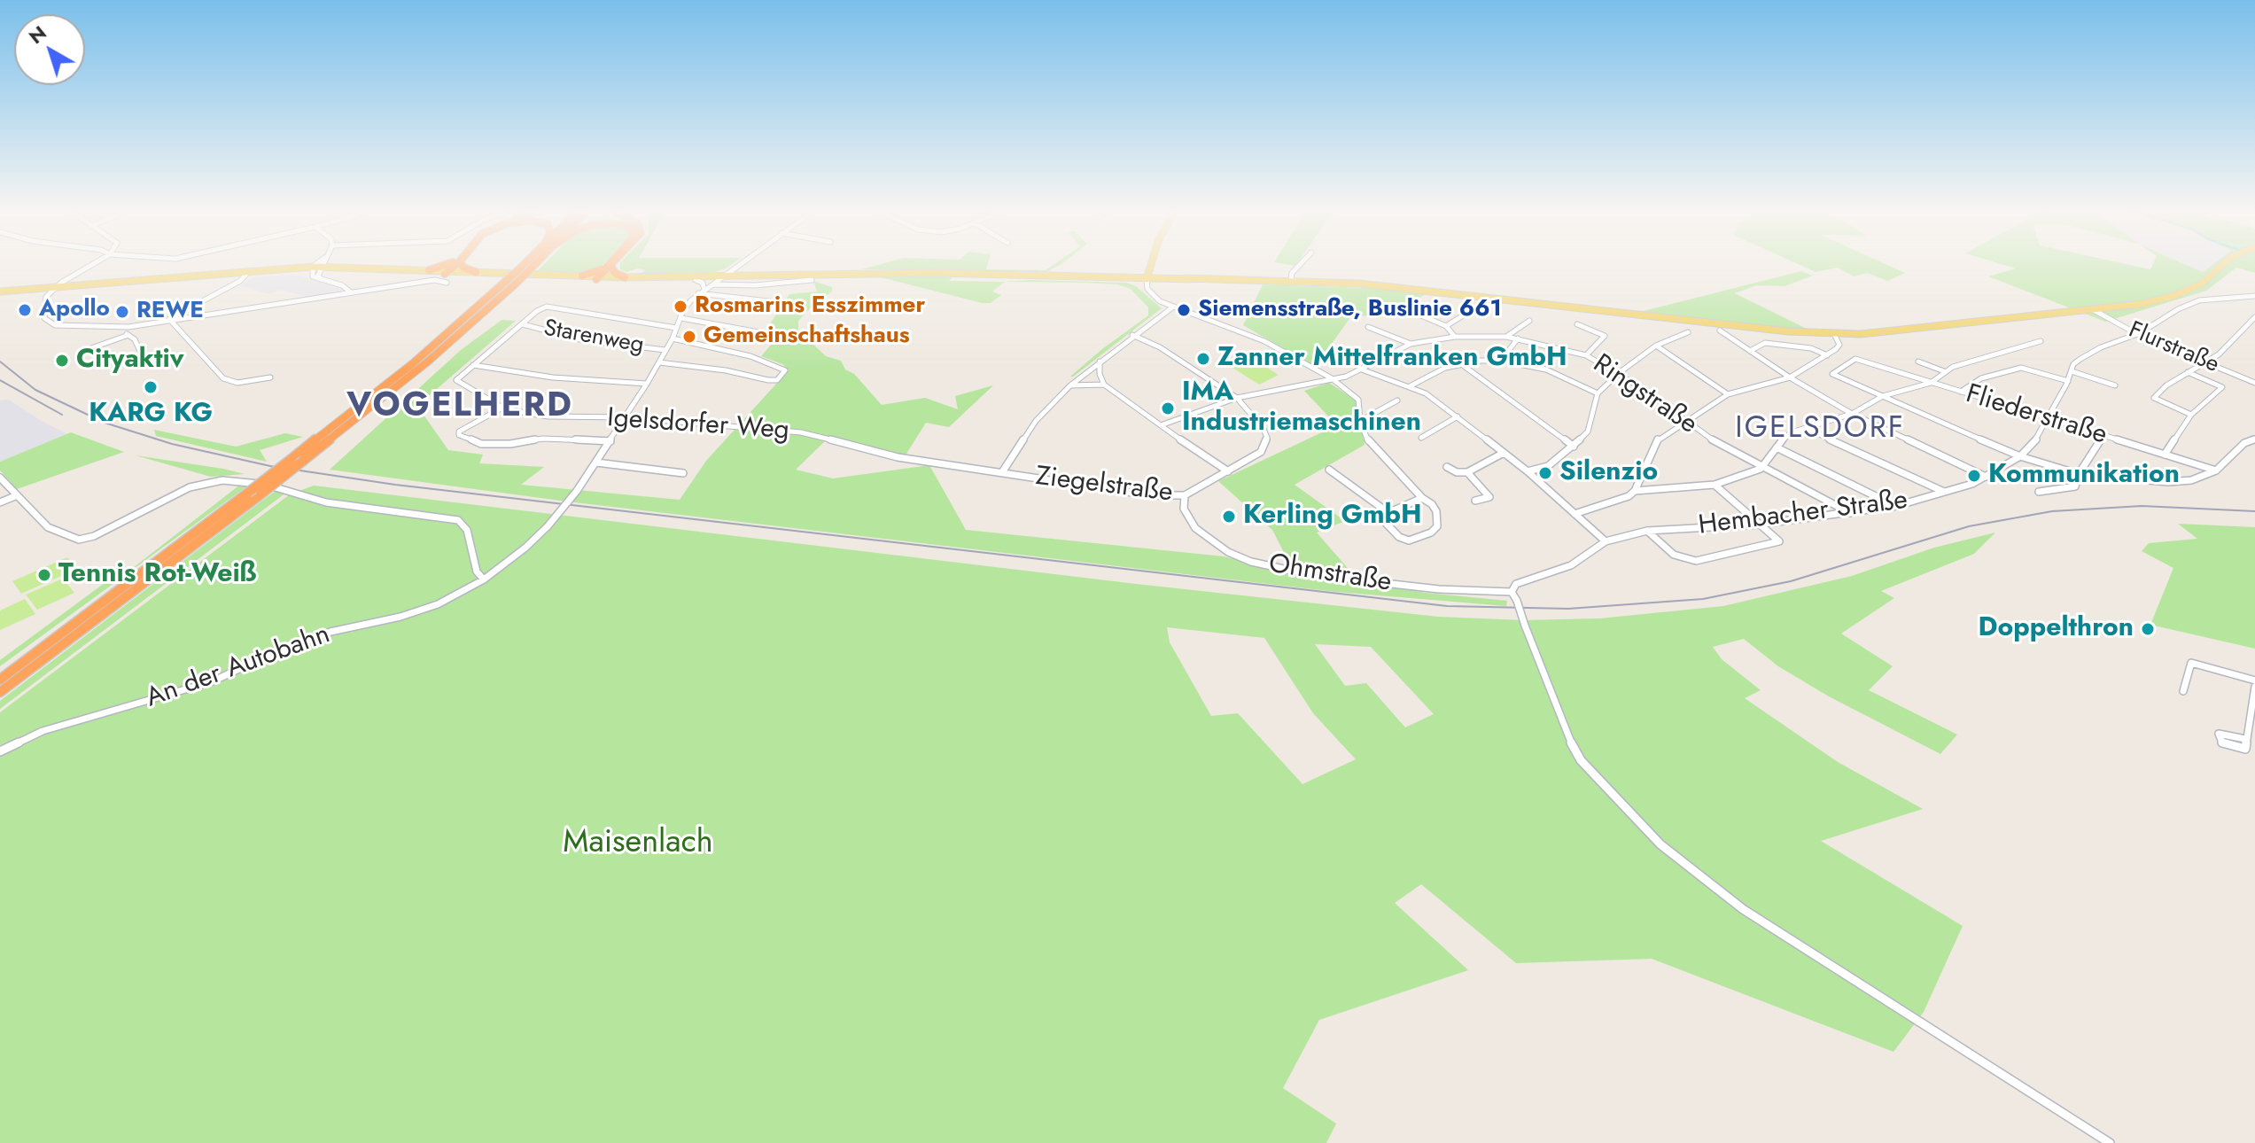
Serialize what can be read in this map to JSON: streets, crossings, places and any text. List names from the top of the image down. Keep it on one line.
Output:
{"streets":{"street":["Starenweg","Flurstraße","Ringstraße","Fliederstraße","Igelsdorfer Weg","Ziegelstraße","Hembacher Straße","Ohmstraße","An der Autobahn"]},"crossings":[["Starenweg","An der Autobahn"],["Flurstraße","Hembacher Straße"],["Ringstraße","Ziegelstraße"],["Ringstraße","Hembacher Straße"],["Fliederstraße","Hembacher Straße"],["Igelsdorfer Weg","Ziegelstraße"],["Igelsdorfer Weg","An der Autobahn"],["Ziegelstraße","Ohmstraße"]],"districts":["VOGELHERD","IGELSDORF"],"parks":["Maisenlach"],"places":["Rosmarins Esszimmer","Apollo","Siemensstraße, Buslinie 661","REWE","Gemeinschaftshaus","Zanner Mittelfranken GmbH","Cityaktiv","KARG KG","IMA Industriemaschinen","Silenzio","Kommunikation","Kerling GmbH","Tennis Rot-Weiß","Doppelthron"],"north":"top left"}
